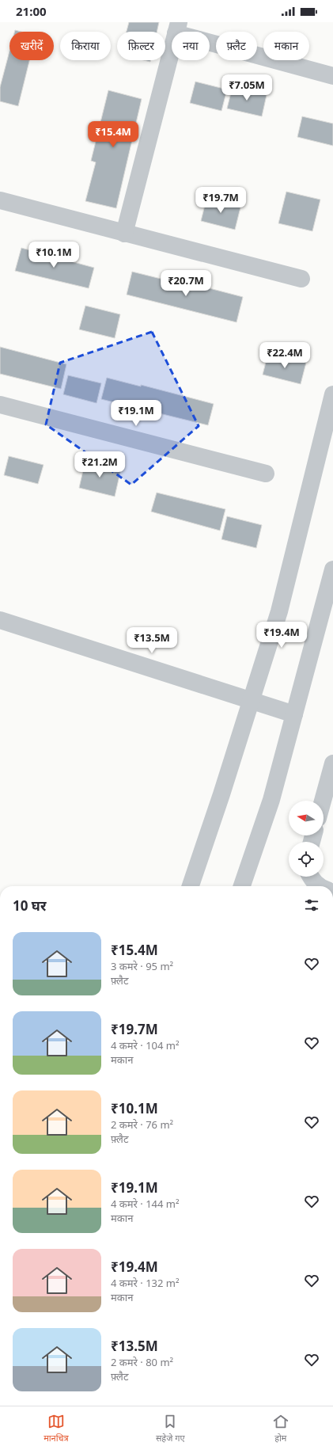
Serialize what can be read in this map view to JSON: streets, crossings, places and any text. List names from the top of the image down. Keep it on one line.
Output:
{"north":"left","page":{"status":"21:00","chip":["खरीदें","किराया","फ़िल्टर","नया","फ़्लैट","मकान"],"price":["₹7.05M","₹15.4M","₹19.7M","₹10.1M","₹20.7M","₹22.4M","₹19.1M","₹21.2M","₹19.4M","₹13.5M"],"heading":"10 घर","list":[{"name":"₹15.4M","note":"3 कमरे · 95 m² · फ़्लैट"},{"name":"₹19.7M","note":"4 कमरे · 104 m² · मकान"},{"name":"₹10.1M","note":"2 कमरे · 76 m² · फ़्लैट"},{"name":"₹19.1M","note":"4 कमरे · 144 m² · मकान"},{"name":"₹19.4M","note":"4 कमरे · 132 m² · मकान"},{"name":"₹13.5M","note":"2 कमरे · 80 m² · फ़्लैट"}],"tabs":["मानचित्र","सहेजे गए","होम"]}}
